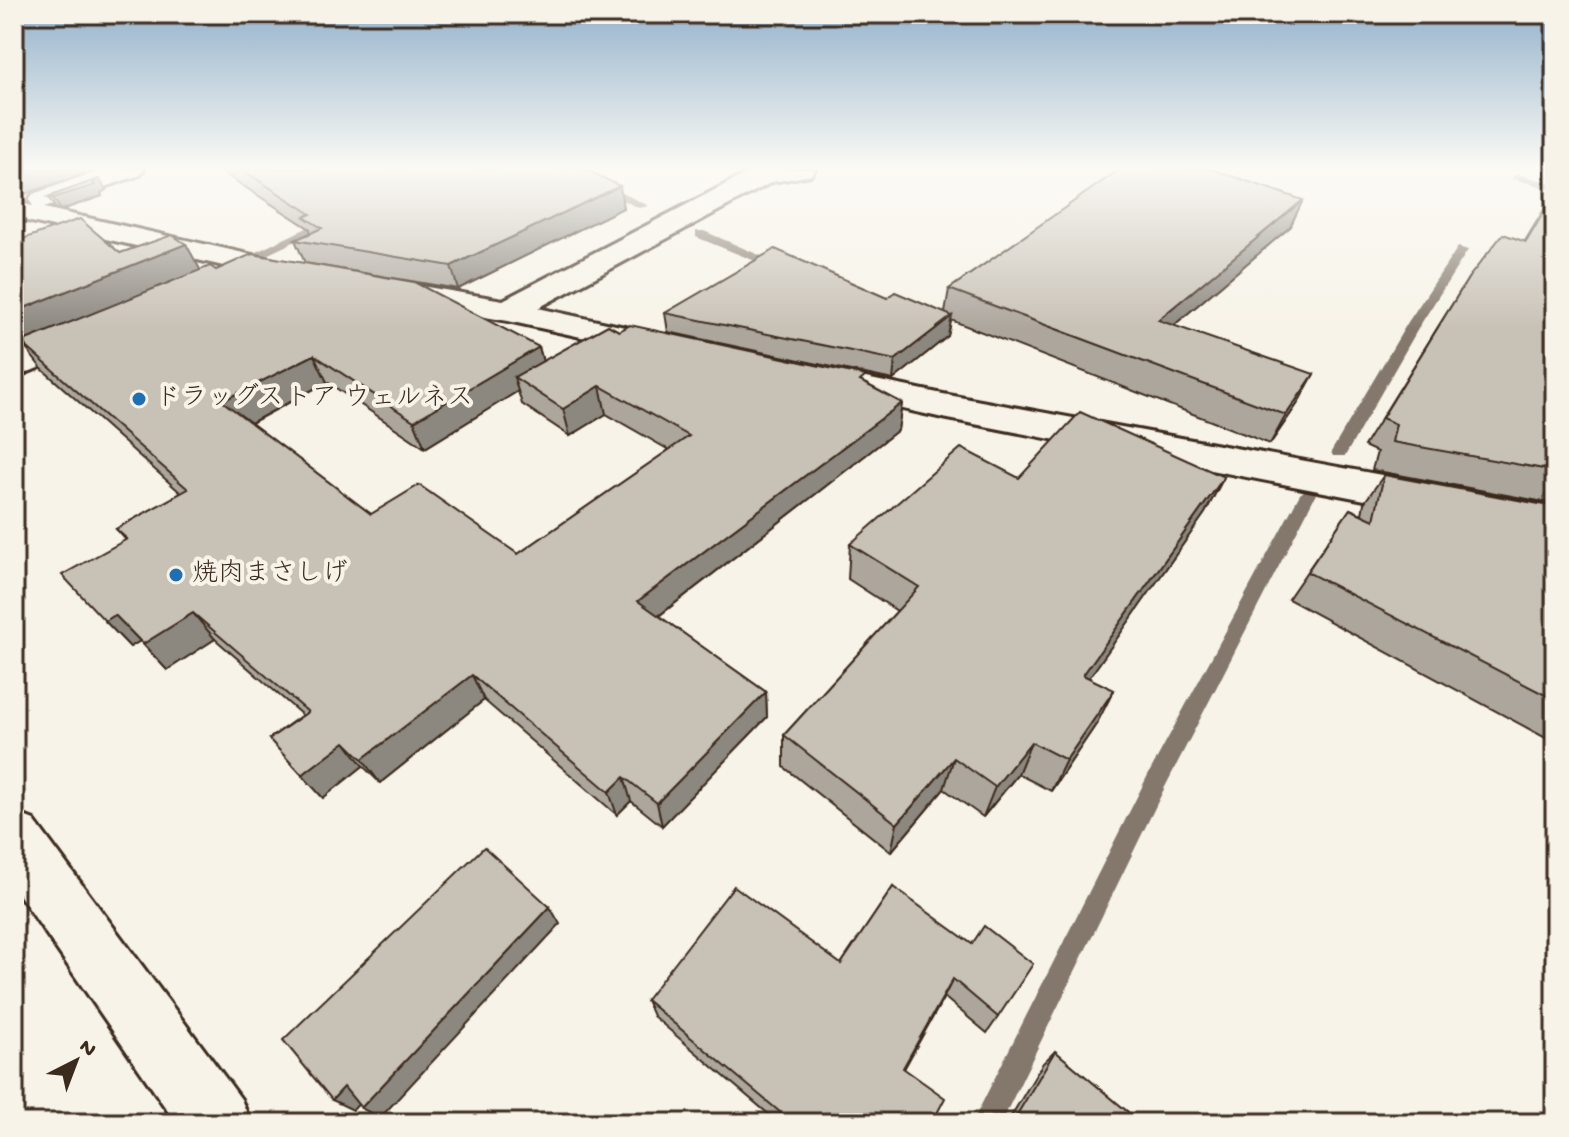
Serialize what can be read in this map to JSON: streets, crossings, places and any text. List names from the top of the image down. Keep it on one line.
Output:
{"places":["ドラッグストア ウェルネス","焼肉まさしげ"],"north":"top right"}
